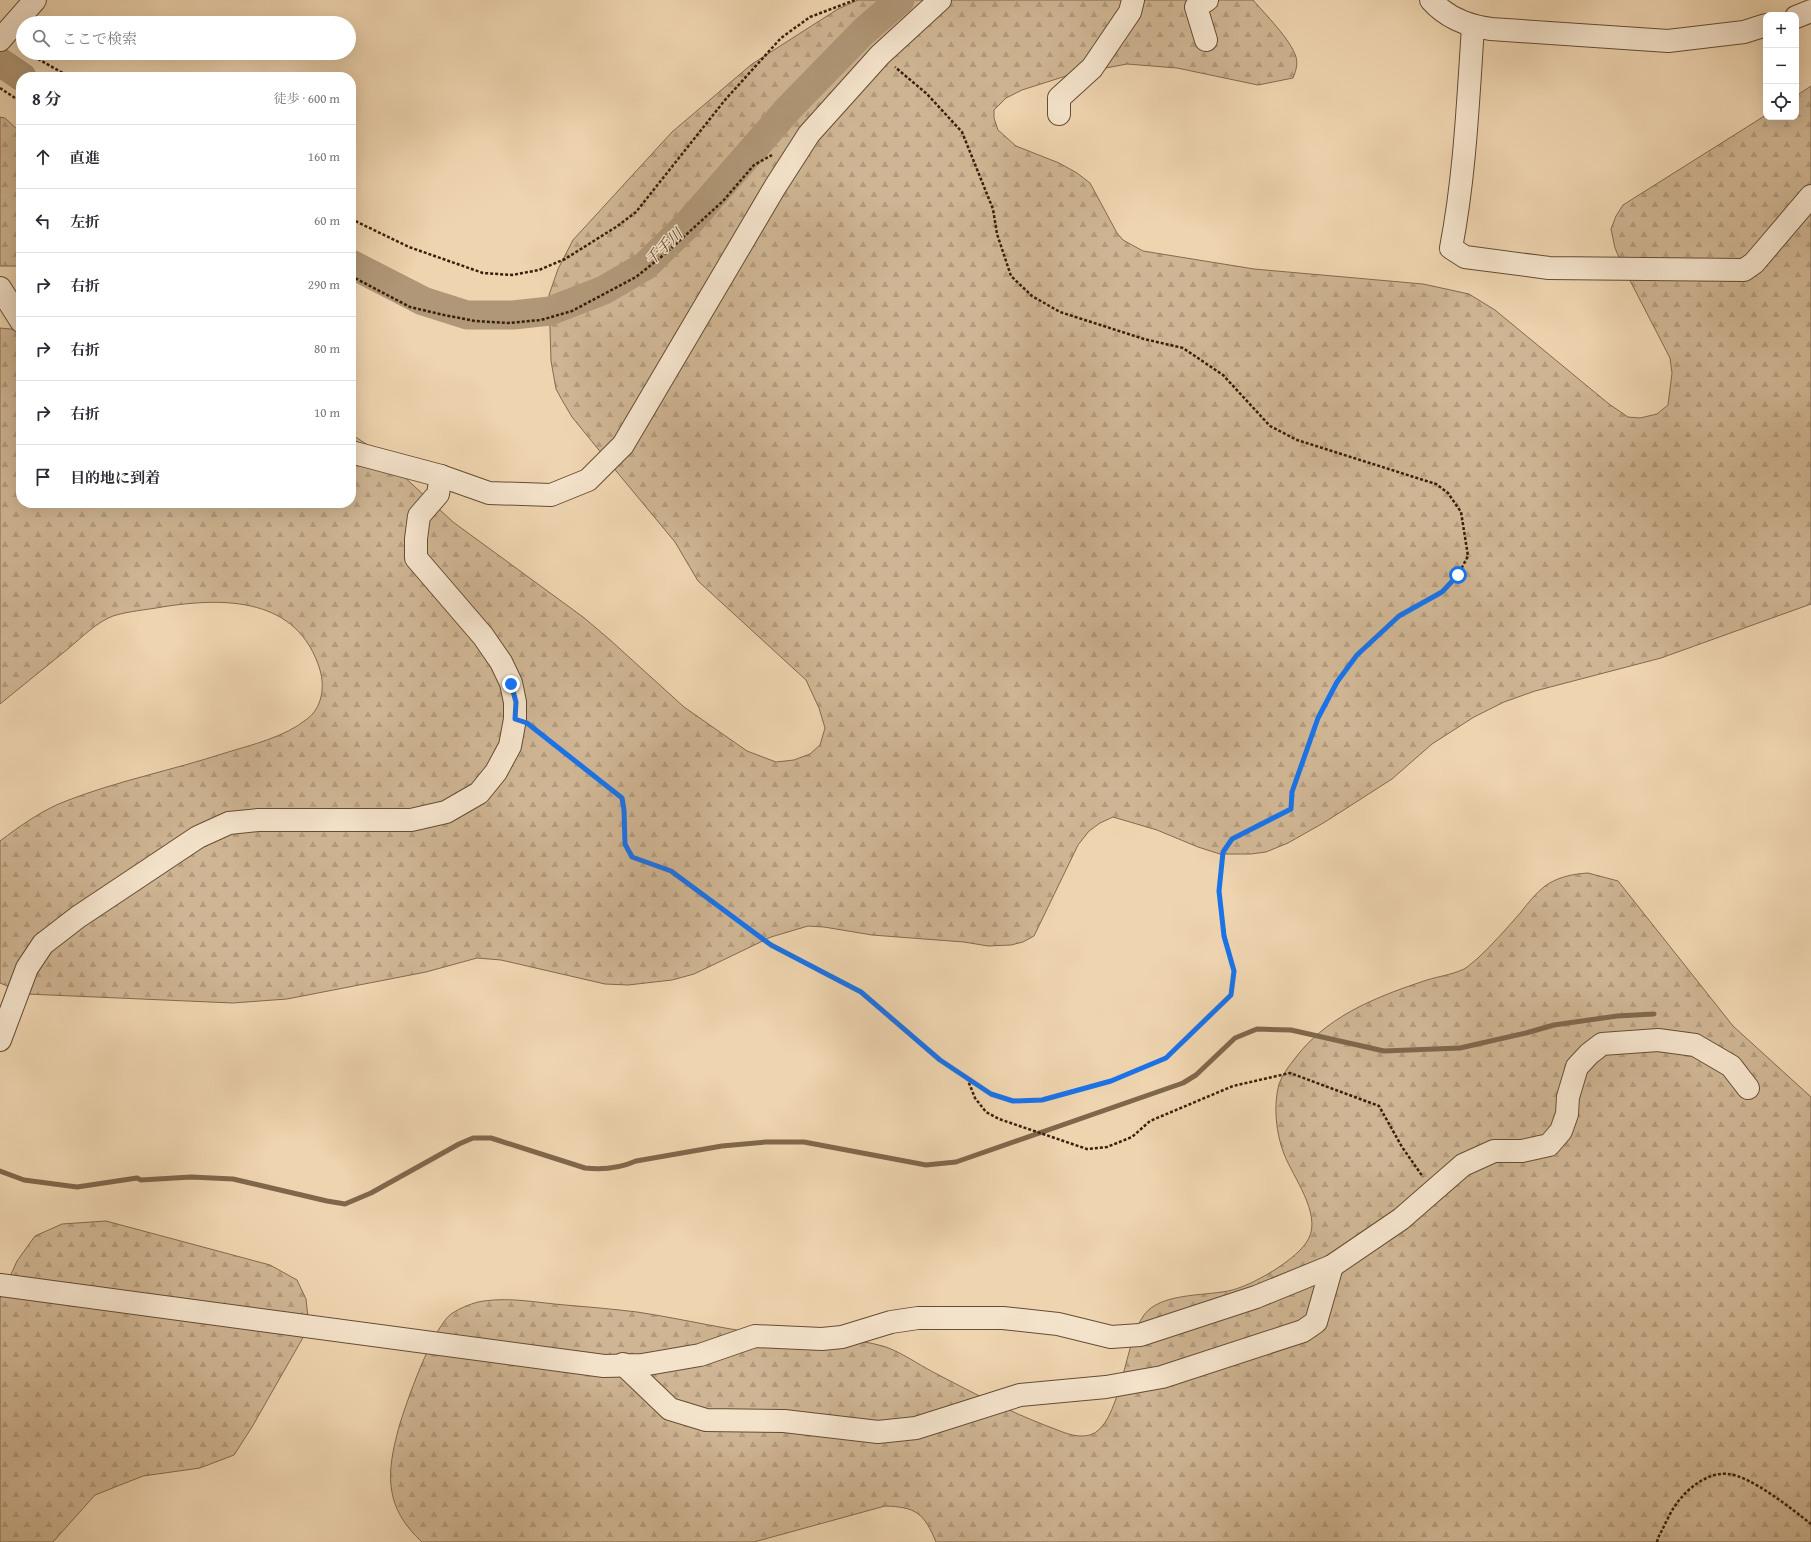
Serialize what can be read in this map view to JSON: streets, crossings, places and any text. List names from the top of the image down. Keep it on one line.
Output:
{"water":["千手川"],"page":{"map_buttons":["+","−"],"search":"ここで検索","heading":["8 分","徒歩 · 600 m"],"list":[["直進","160 m"],["左折","60 m"],["右折","290 m"],["右折","80 m"],["右折","10 m"],"目的地に到着"]}}
